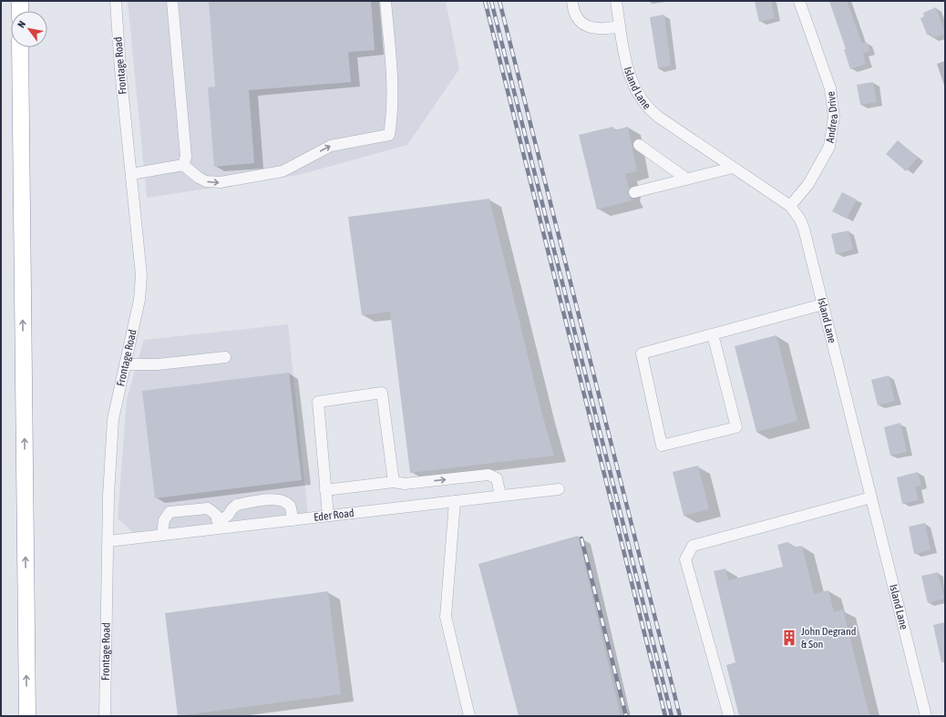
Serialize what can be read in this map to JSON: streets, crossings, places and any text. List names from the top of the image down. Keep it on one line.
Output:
{"streets":{"street":["Frontage Road","Island Lane","Andrea Drive","Eder Road"]},"crossings":[["Frontage Road","Eder Road"],["Island Lane","Andrea Drive"]],"places":{"building":["John Degrand & Son"]},"north":"top left"}
